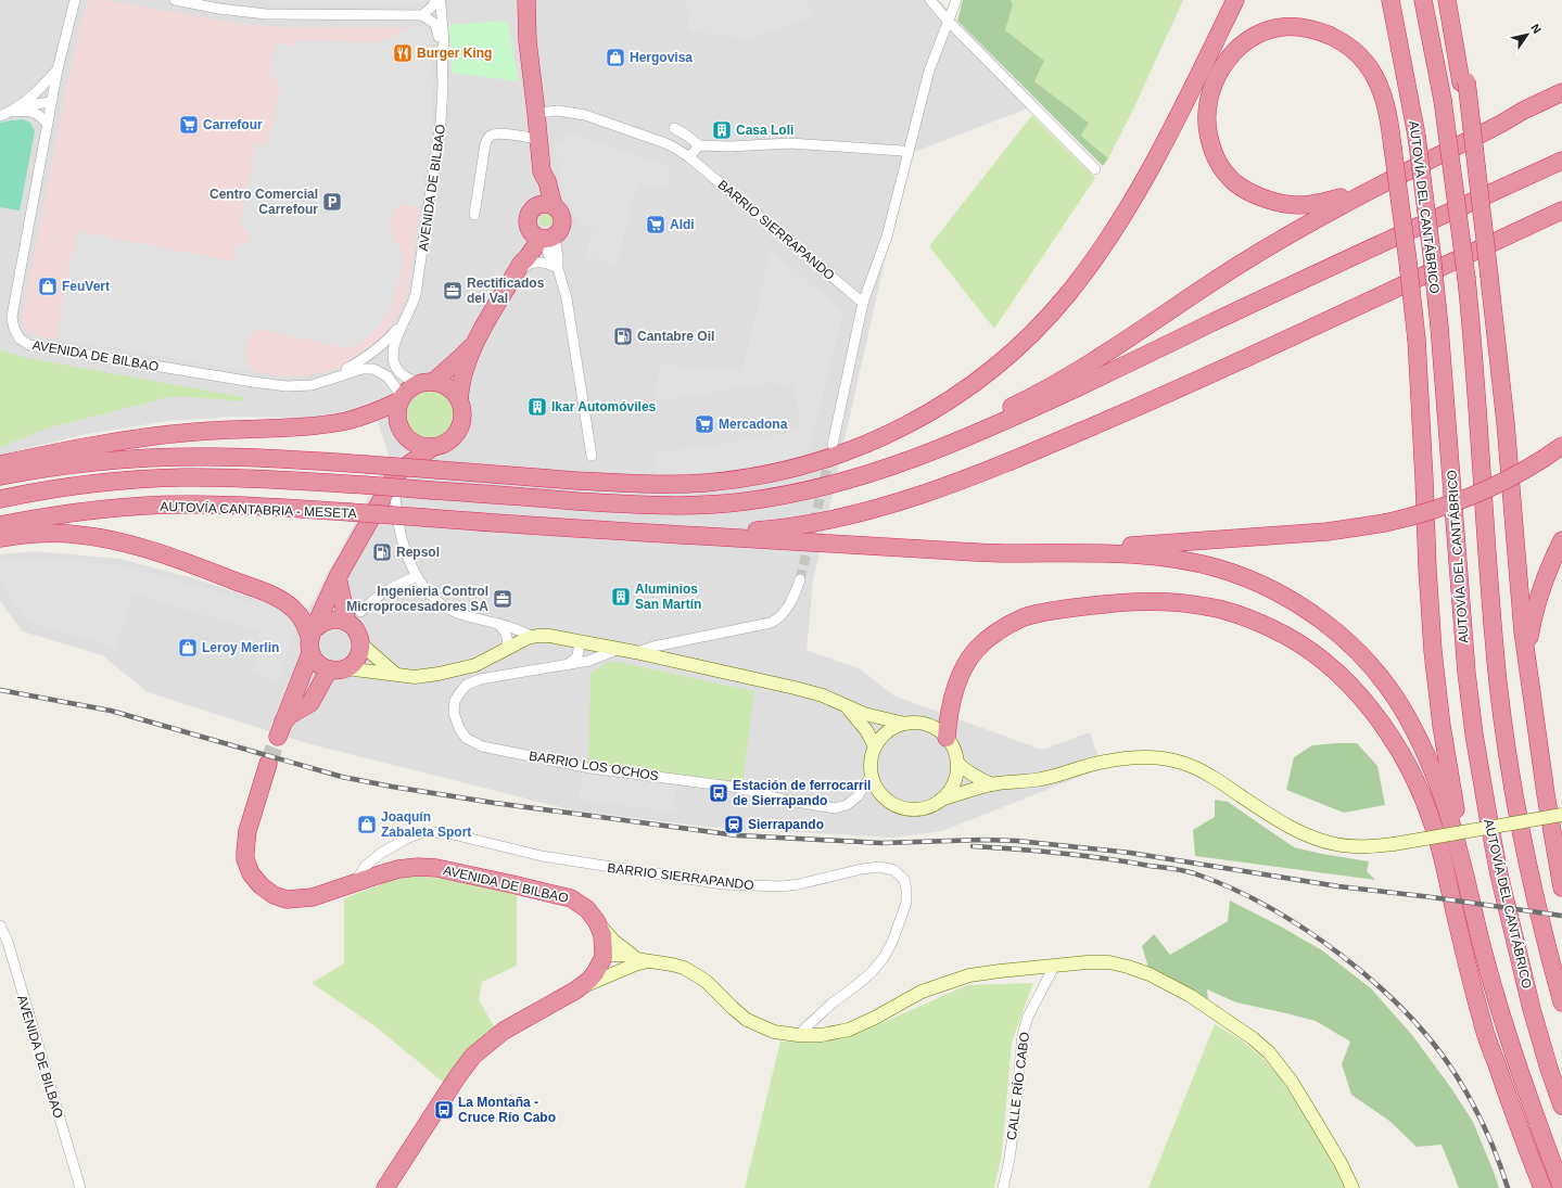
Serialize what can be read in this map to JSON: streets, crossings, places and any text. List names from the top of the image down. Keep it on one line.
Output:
{"streets":{"highway":["AVENIDA DE BILBAO","AUTOVÍA DEL CANTÁBRICO","AUTOVÍA CANTABRIA - MESETA"],"street":["BARRIO SIERRAPANDO","BARRIO LOS OCHOS","CALLE RÍO CABO"]},"crossings":[["AVENIDA DE BILBAO","BARRIO SIERRAPANDO"]],"places":{"restaurant":["Burger King"],"shop":["Hergovisa","FeuVert","Leroy Merlin","Joaquín Zabaleta Sport"],"supermarket":["Carrefour","Aldi","Mercadona"],"building":["Casa Loli","Ikar Automóviles","Aluminios San Martín"],"parking":["Centro Comercial Carrefour"],"office":["Rectificados del Val","Ingenieria Control Microprocesadores SA"],"fuel station":["Cantabre Oil","Repsol"],"bus stop":["Estación de ferrocarril de Sierrapando","La Montaña - Cruce Río Cabo"],"station":["Sierrapando"]},"north":"top right"}
